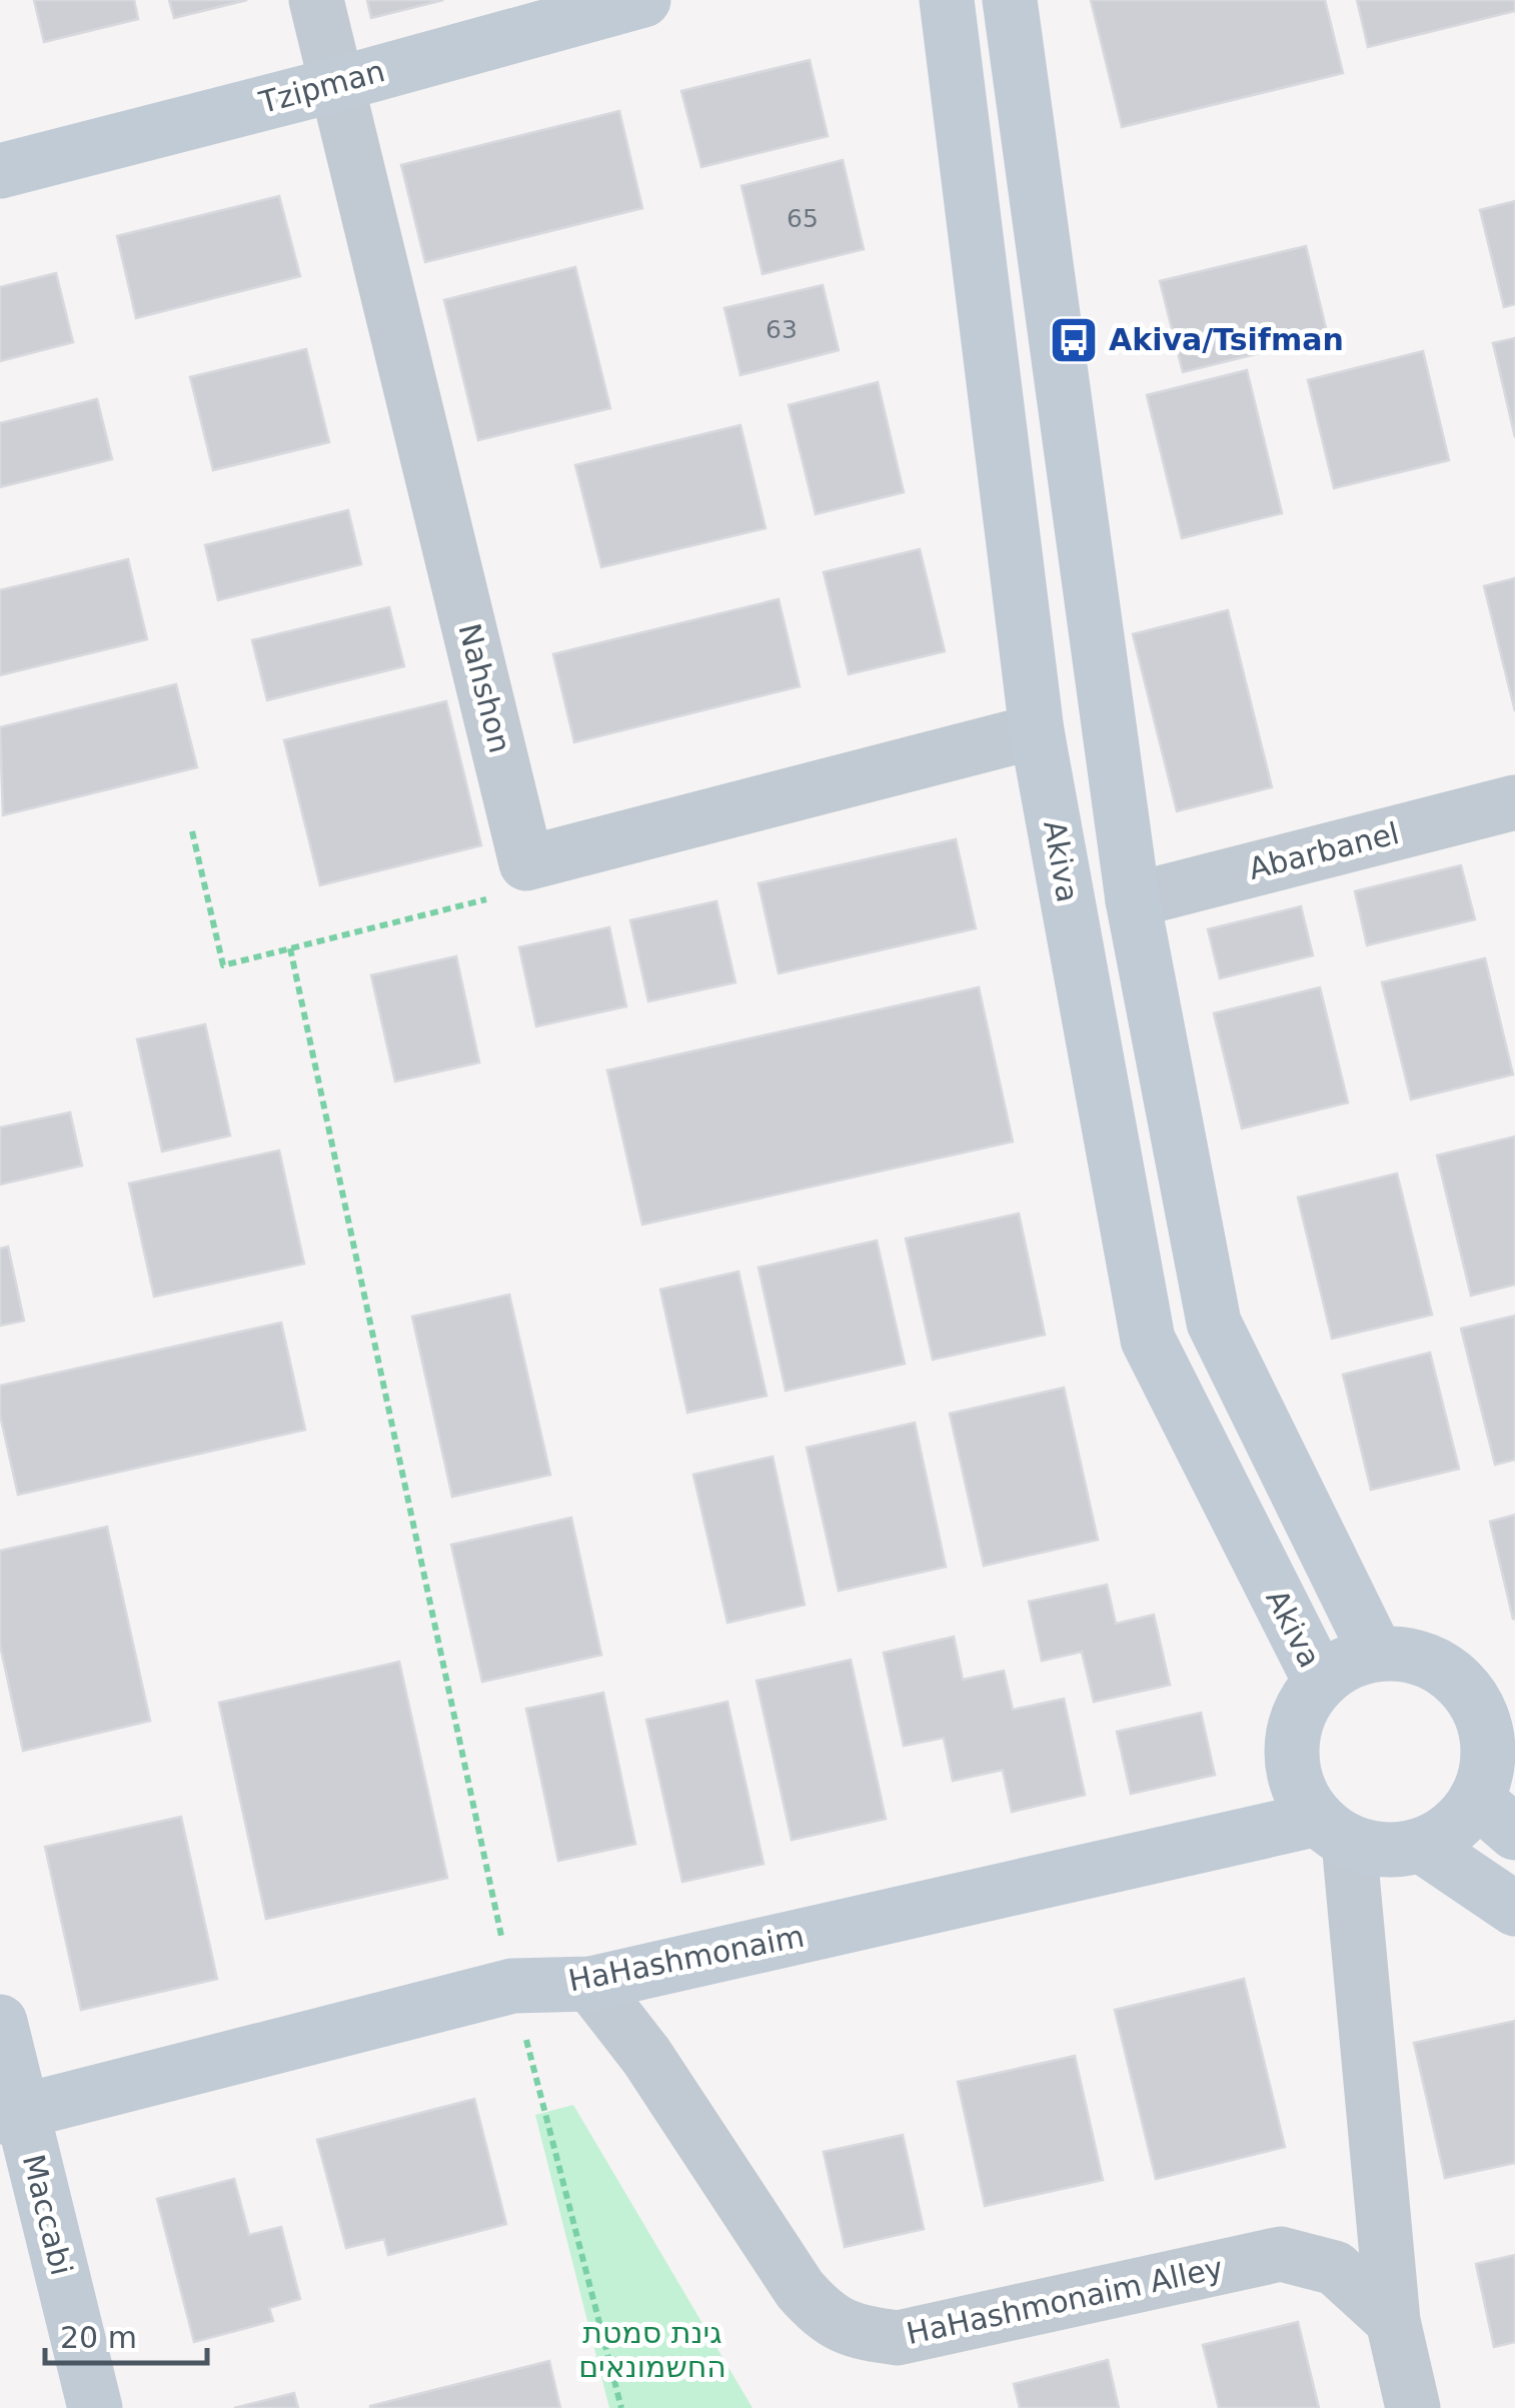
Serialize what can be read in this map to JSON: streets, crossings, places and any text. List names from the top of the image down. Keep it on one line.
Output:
{"streets":{"street":["Tzipman","Nahshon","Abarbanel","Akiva","HaHashmonaim","Maccabi","HaHashmonaim Alley"]},"crossings":[["Tzipman","Nahshon"],["Akiva","HaHashmonaim"],["HaHashmonaim","Maccabi"],["HaHashmonaim","HaHashmonaim Alley"]],"parks":["גינת סמטת החשמונאים"],"places":{"bus stop":["Akiva/Tsifman"]},"house_numbers":["65","63"],"scale_bar":"20 m"}
